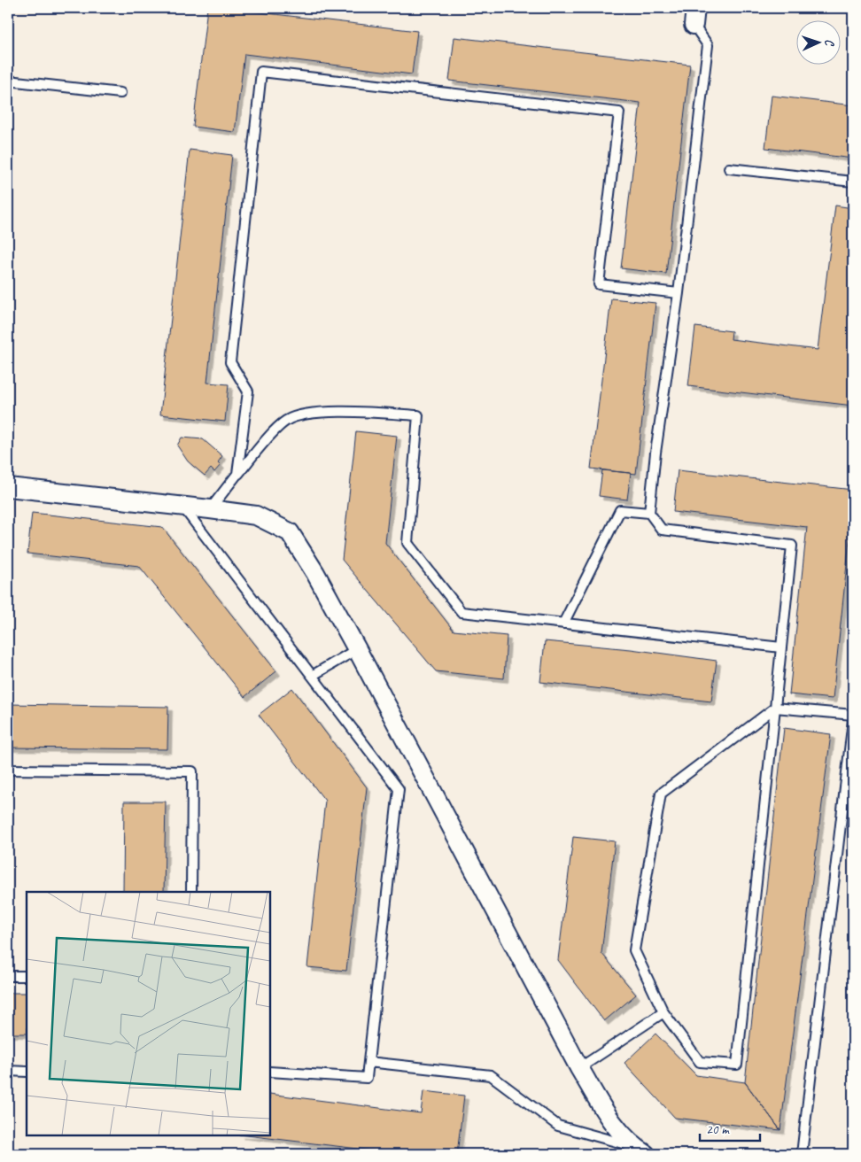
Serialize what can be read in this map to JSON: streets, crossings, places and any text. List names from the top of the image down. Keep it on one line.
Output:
{"scale_bar":"20 m","north":"right"}
